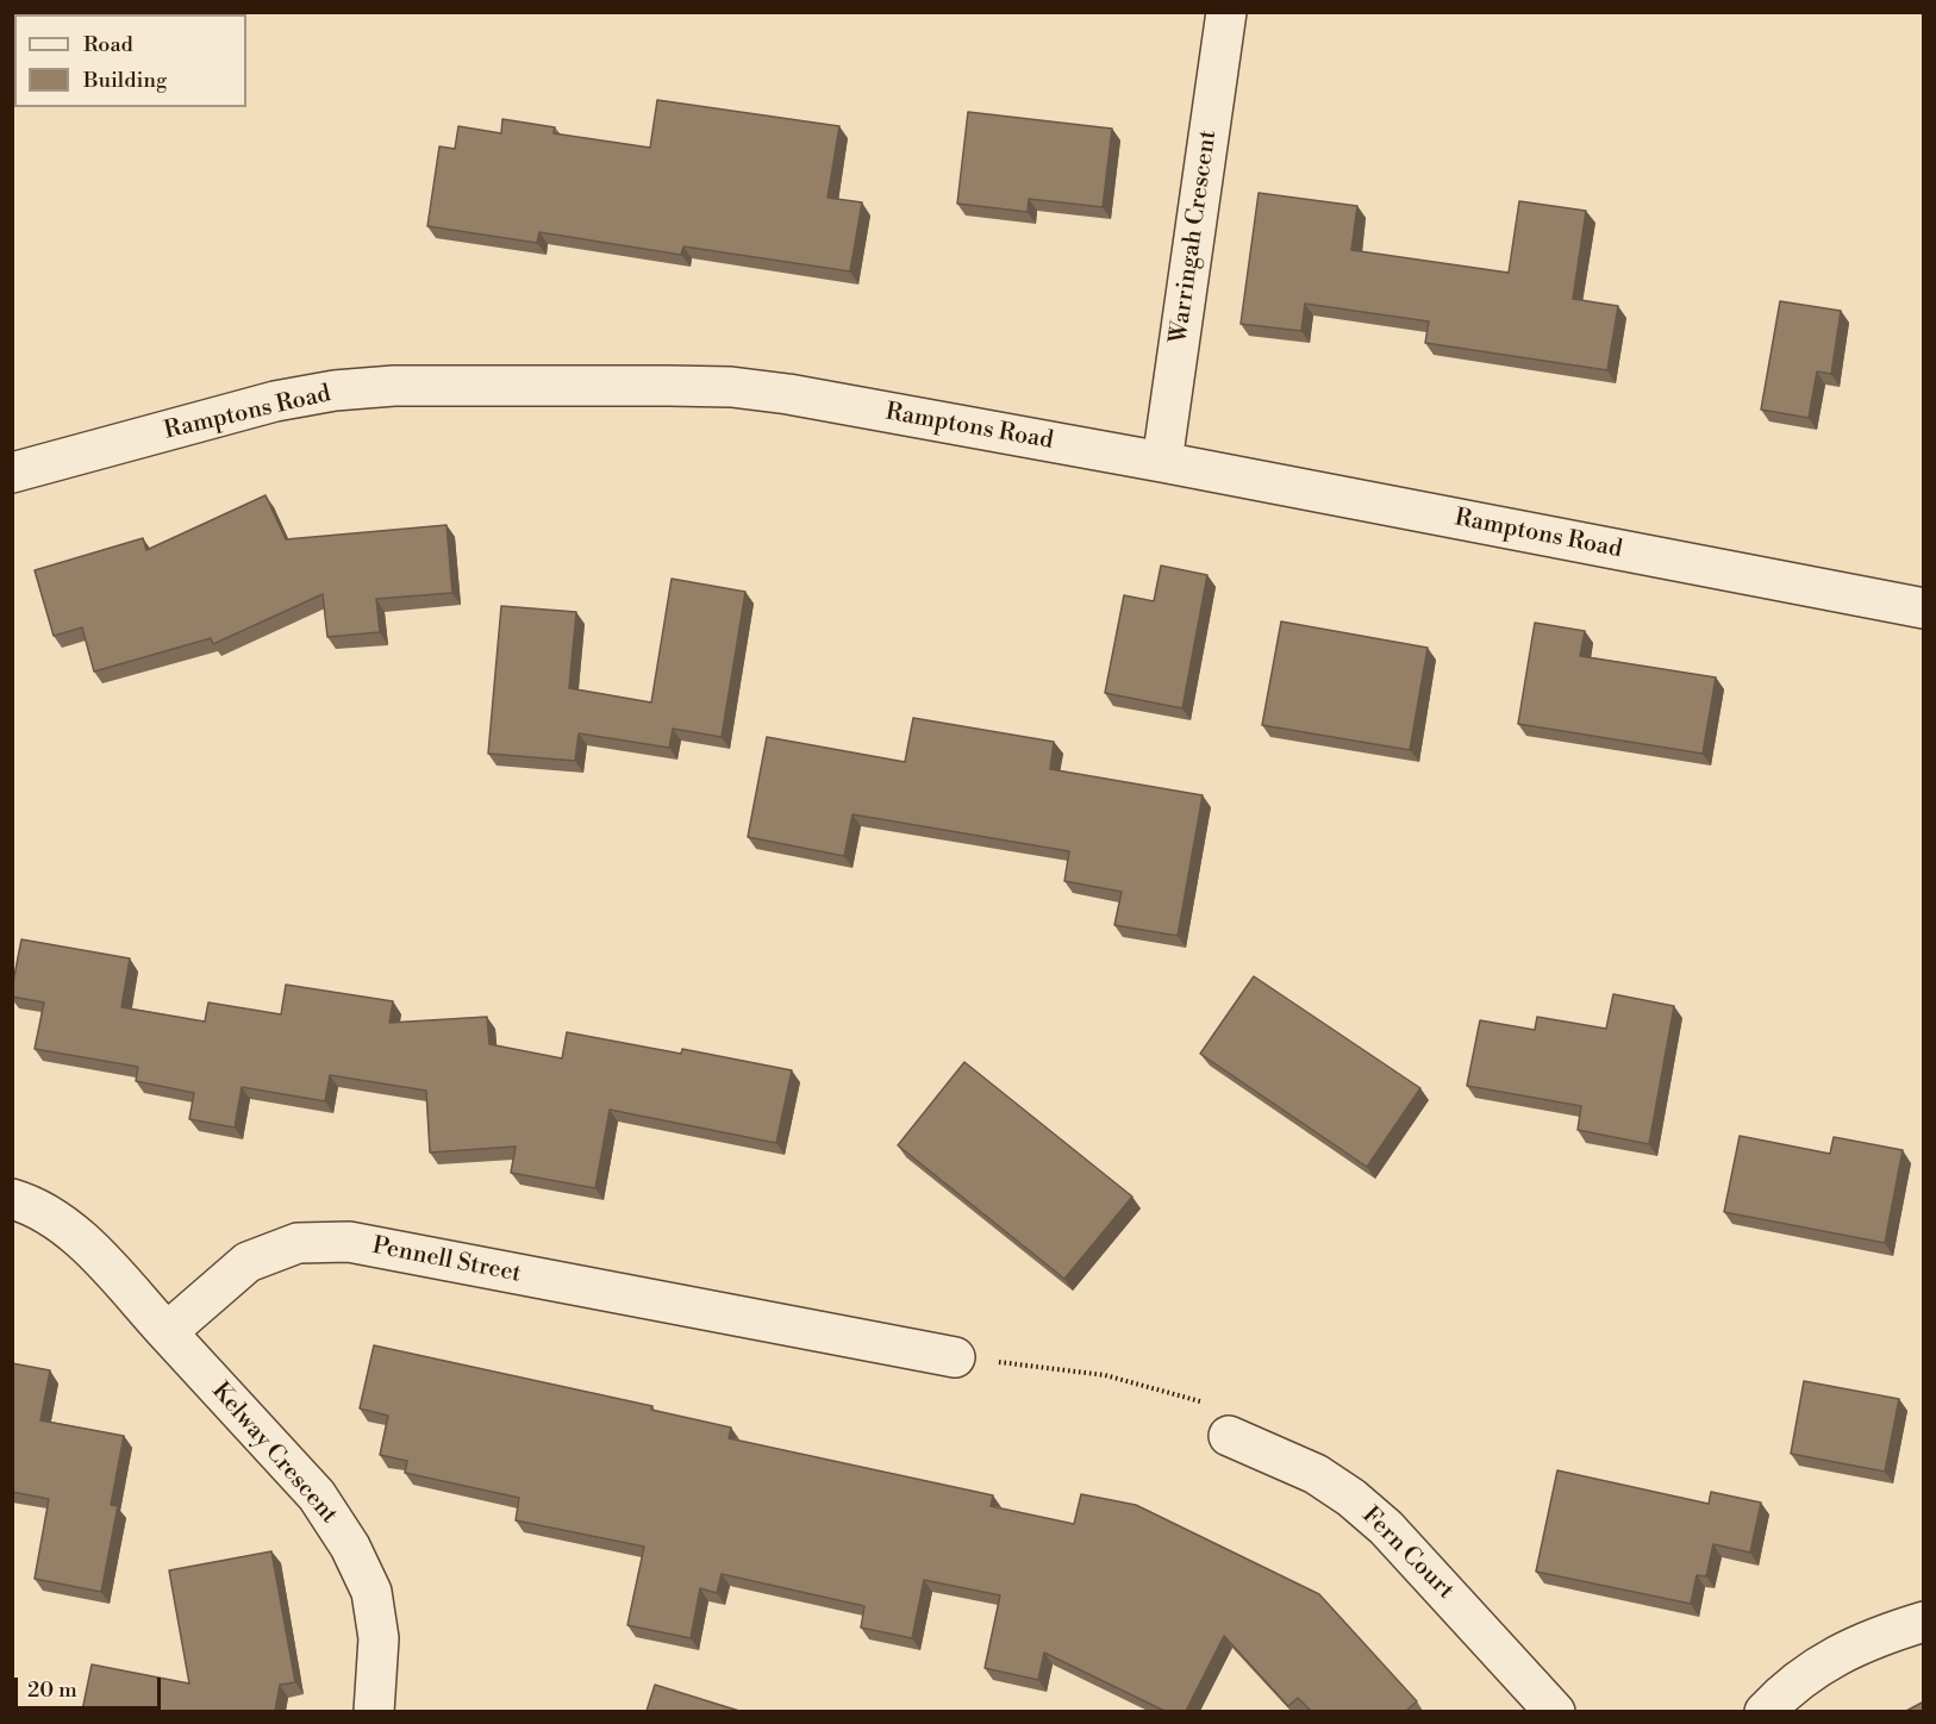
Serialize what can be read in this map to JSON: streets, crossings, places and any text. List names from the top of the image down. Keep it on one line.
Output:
{"streets":{"street":["Warringah Crescent","Ramptons Road","Pennell Street","Kelway Crescent","Fern Court"]},"crossings":[["Warringah Crescent","Ramptons Road"],["Pennell Street","Kelway Crescent"]],"legend":["Road","Building"],"scale_bar":"20 m"}
